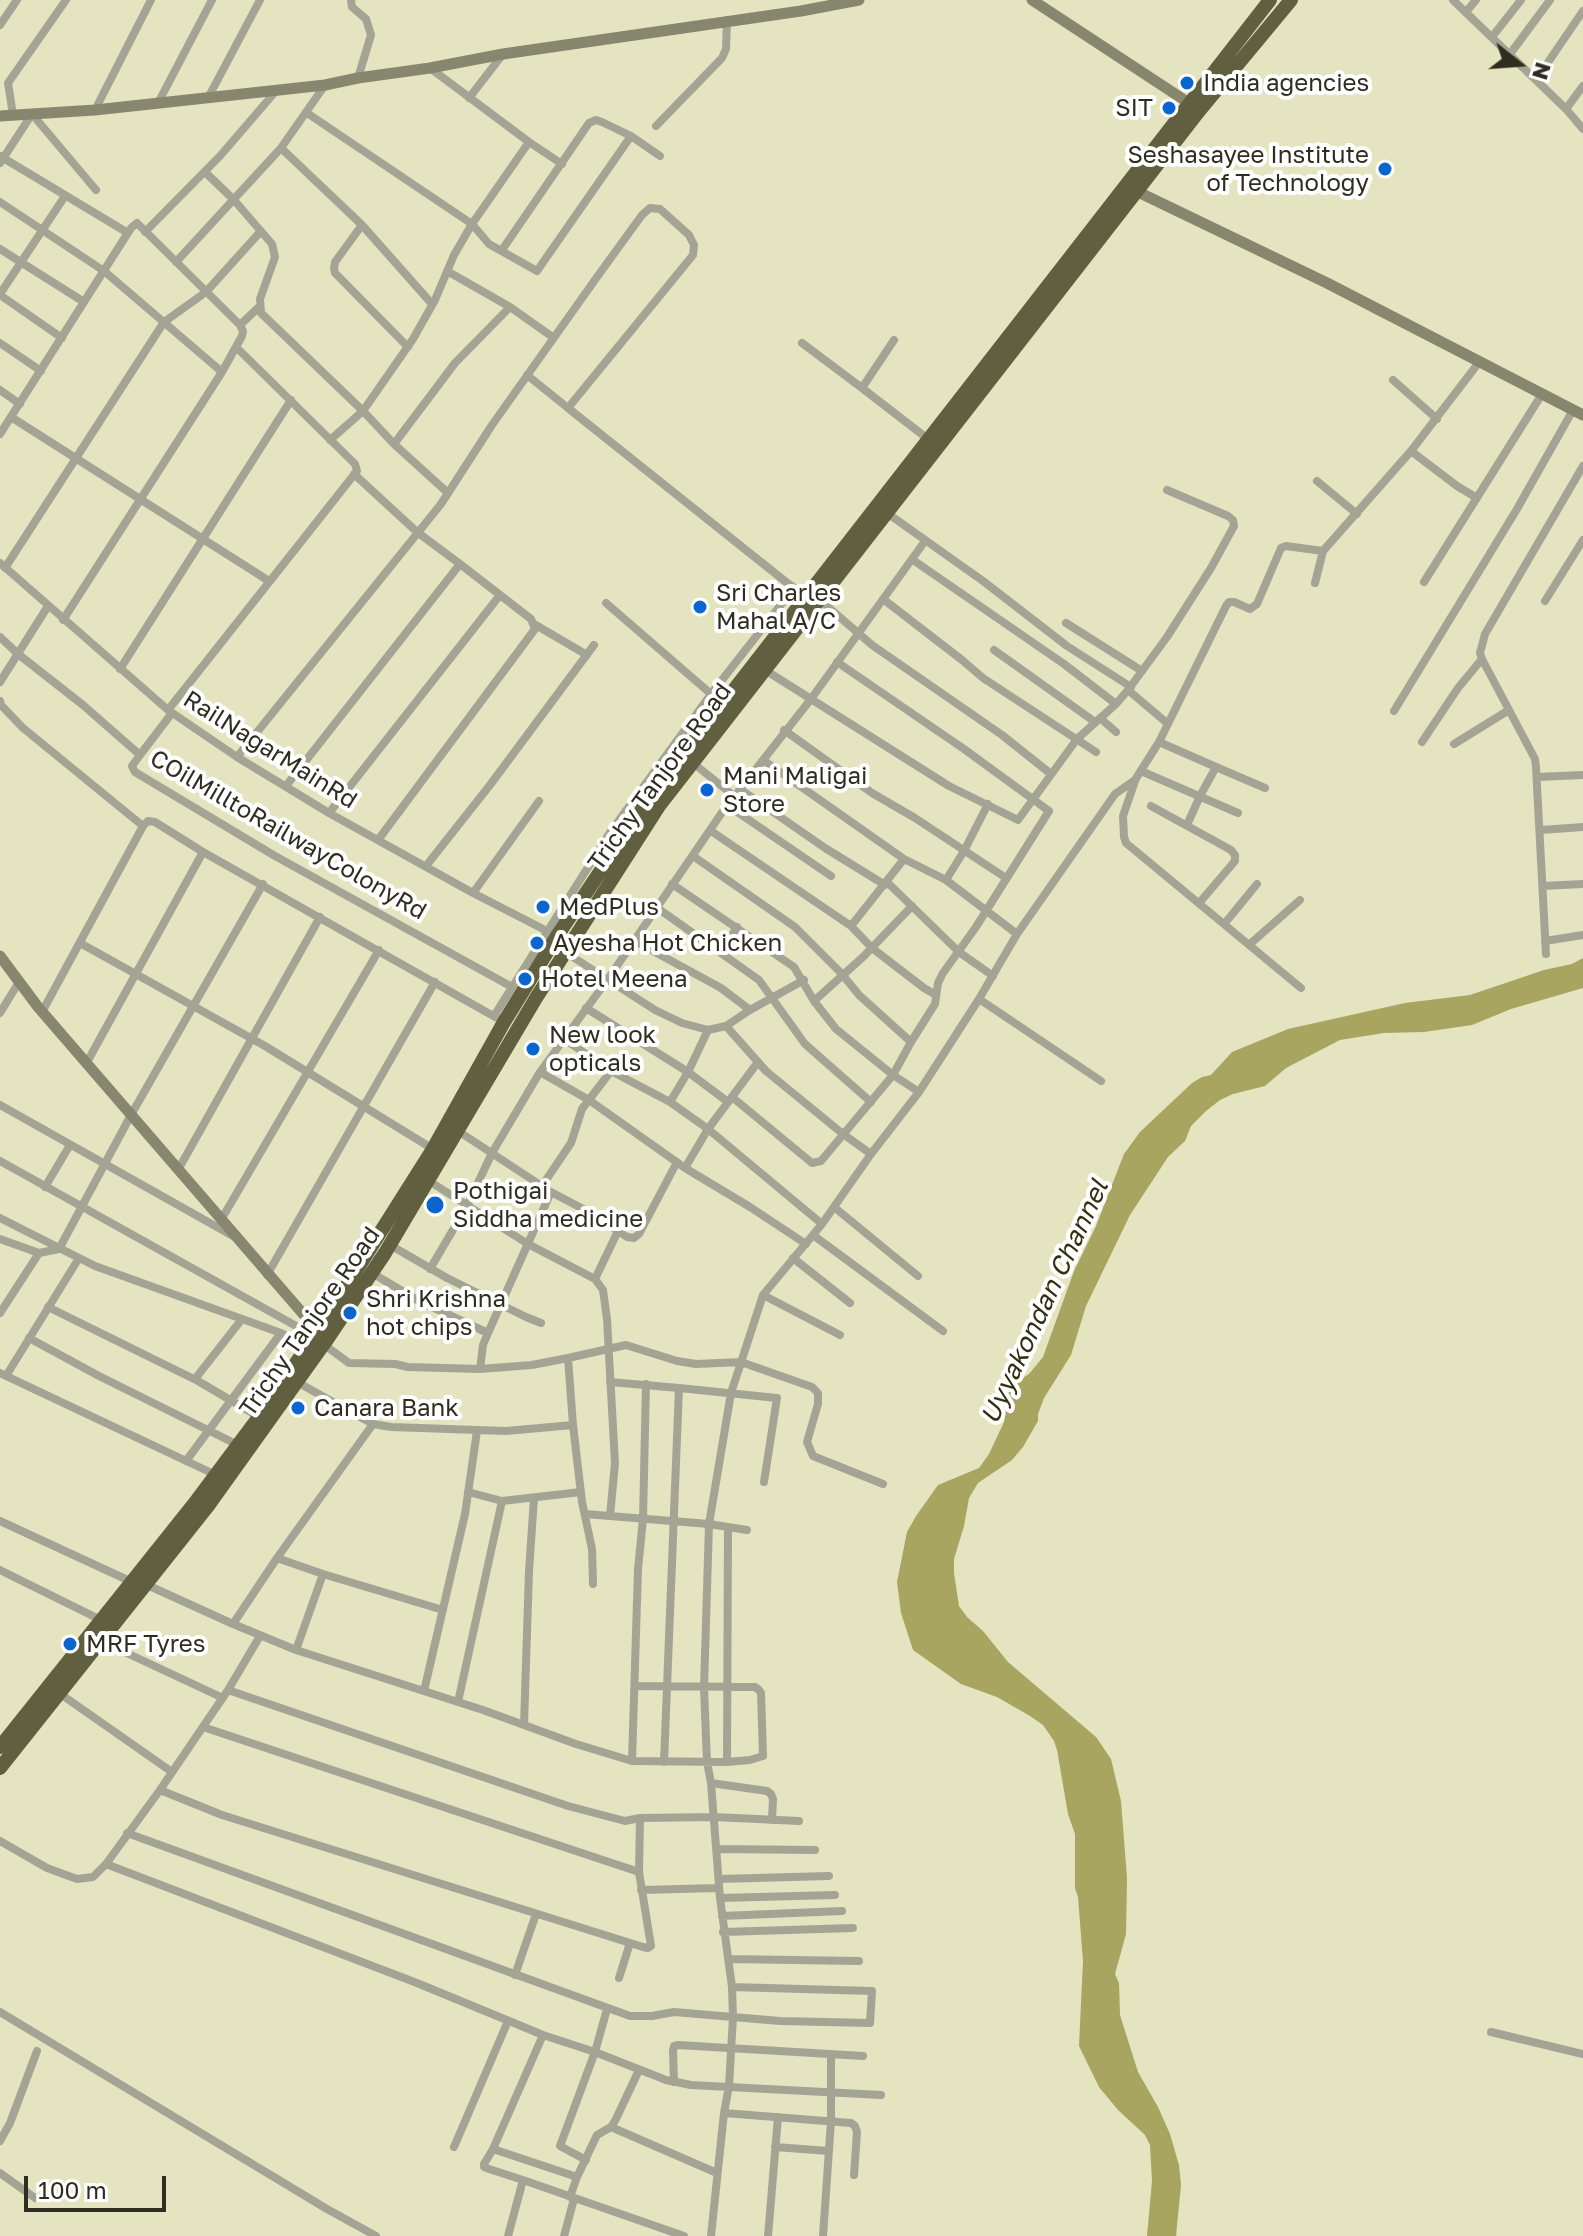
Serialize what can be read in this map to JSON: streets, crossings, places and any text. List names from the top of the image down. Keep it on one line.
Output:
{"streets":{"highway":["Trichy Tanjore Road"],"street":["RailNagarMainRd","COilMilltoRailwayColonyRd"]},"water":["Uyyakondan Channel"],"places":["India agencies","SIT","Seshasayee Institute of Technology","Sri Charles Mahal A/C","Mani Maligai Store","MedPlus","Ayesha Hot Chicken","Hotel Meena","New look opticals","Pothigai Siddha medicine","Shri Krishna hot chips","Canara Bank","MRF Tyres"],"scale_bar":"100 m","north":"right"}
